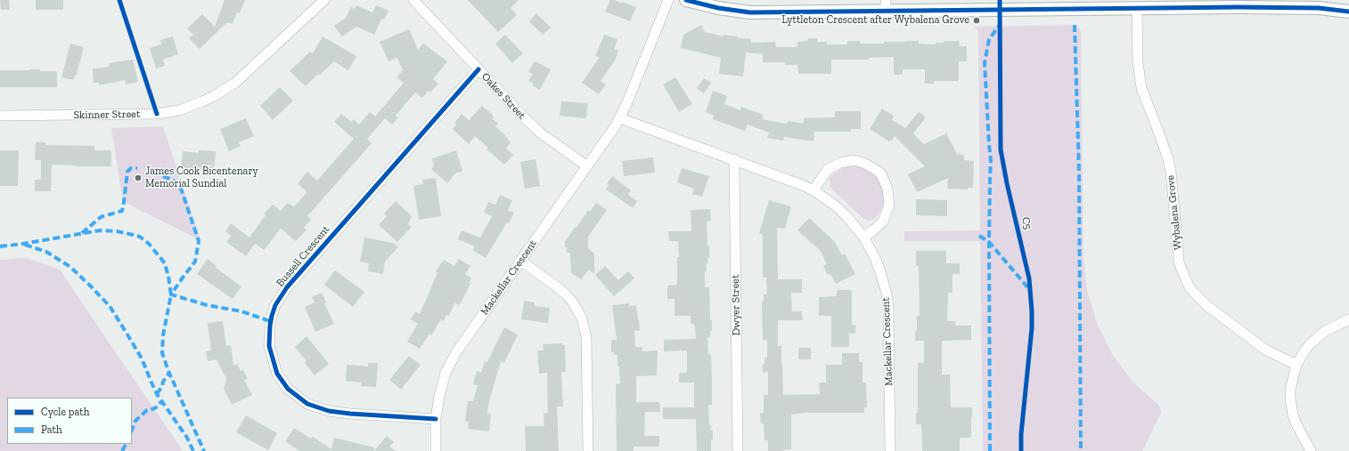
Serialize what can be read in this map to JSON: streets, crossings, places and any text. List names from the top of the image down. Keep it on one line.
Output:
{"streets":{"street":["Oakes Street","Skinner Street","Wybalena Grove","Bussell Crescent","Mackellar Crescent","Dwyer Street"],"cycle path":["C5"]},"crossings":[["Oakes Street","Bussell Crescent"],["Oakes Street","Mackellar Crescent"],["Bussell Crescent","Mackellar Crescent"],["Mackellar Crescent","Dwyer Street"]],"places":["Lyttleton Crescent after Wybalena Grove","James Cook Bicentenary Memorial Sundial"],"legend":["Cycle path","Path"]}
